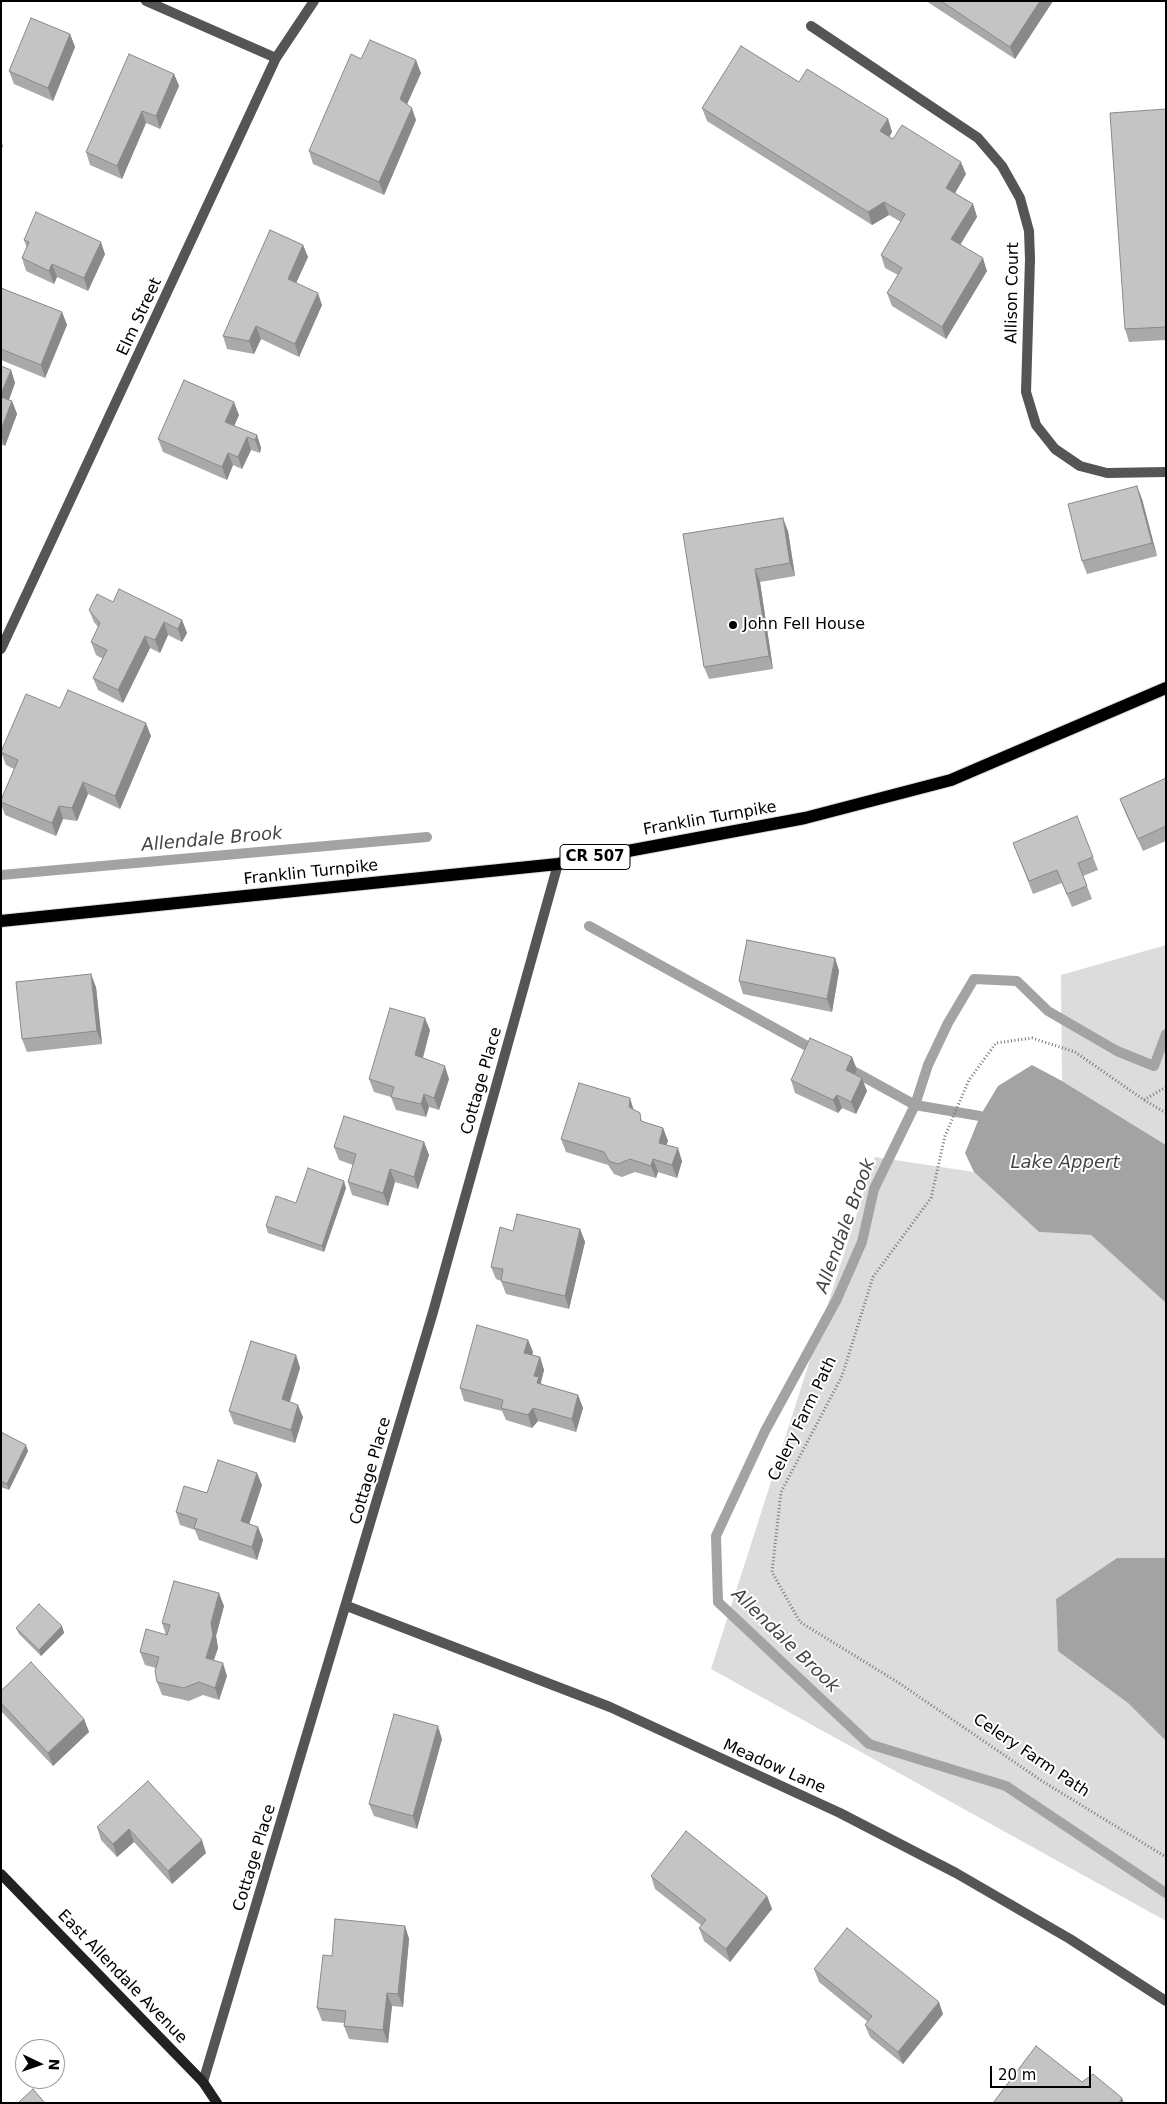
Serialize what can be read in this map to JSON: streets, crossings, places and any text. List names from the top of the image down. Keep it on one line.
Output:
{"streets":{"main road":["Franklin Turnpike","CR 507","East Allendale Avenue"],"street":["Allison Court","Elm Street","Cottage Place","Meadow Lane"],"path":["Celery Farm Path"]},"crossings":[["Franklin Turnpike","Cottage Place"],["Cottage Place","Meadow Lane"],["Cottage Place","East Allendale Avenue"]],"water":["Allendale Brook","Lake Appert"],"places":["John Fell House"],"scale_bar":"20 m","north":"right"}
